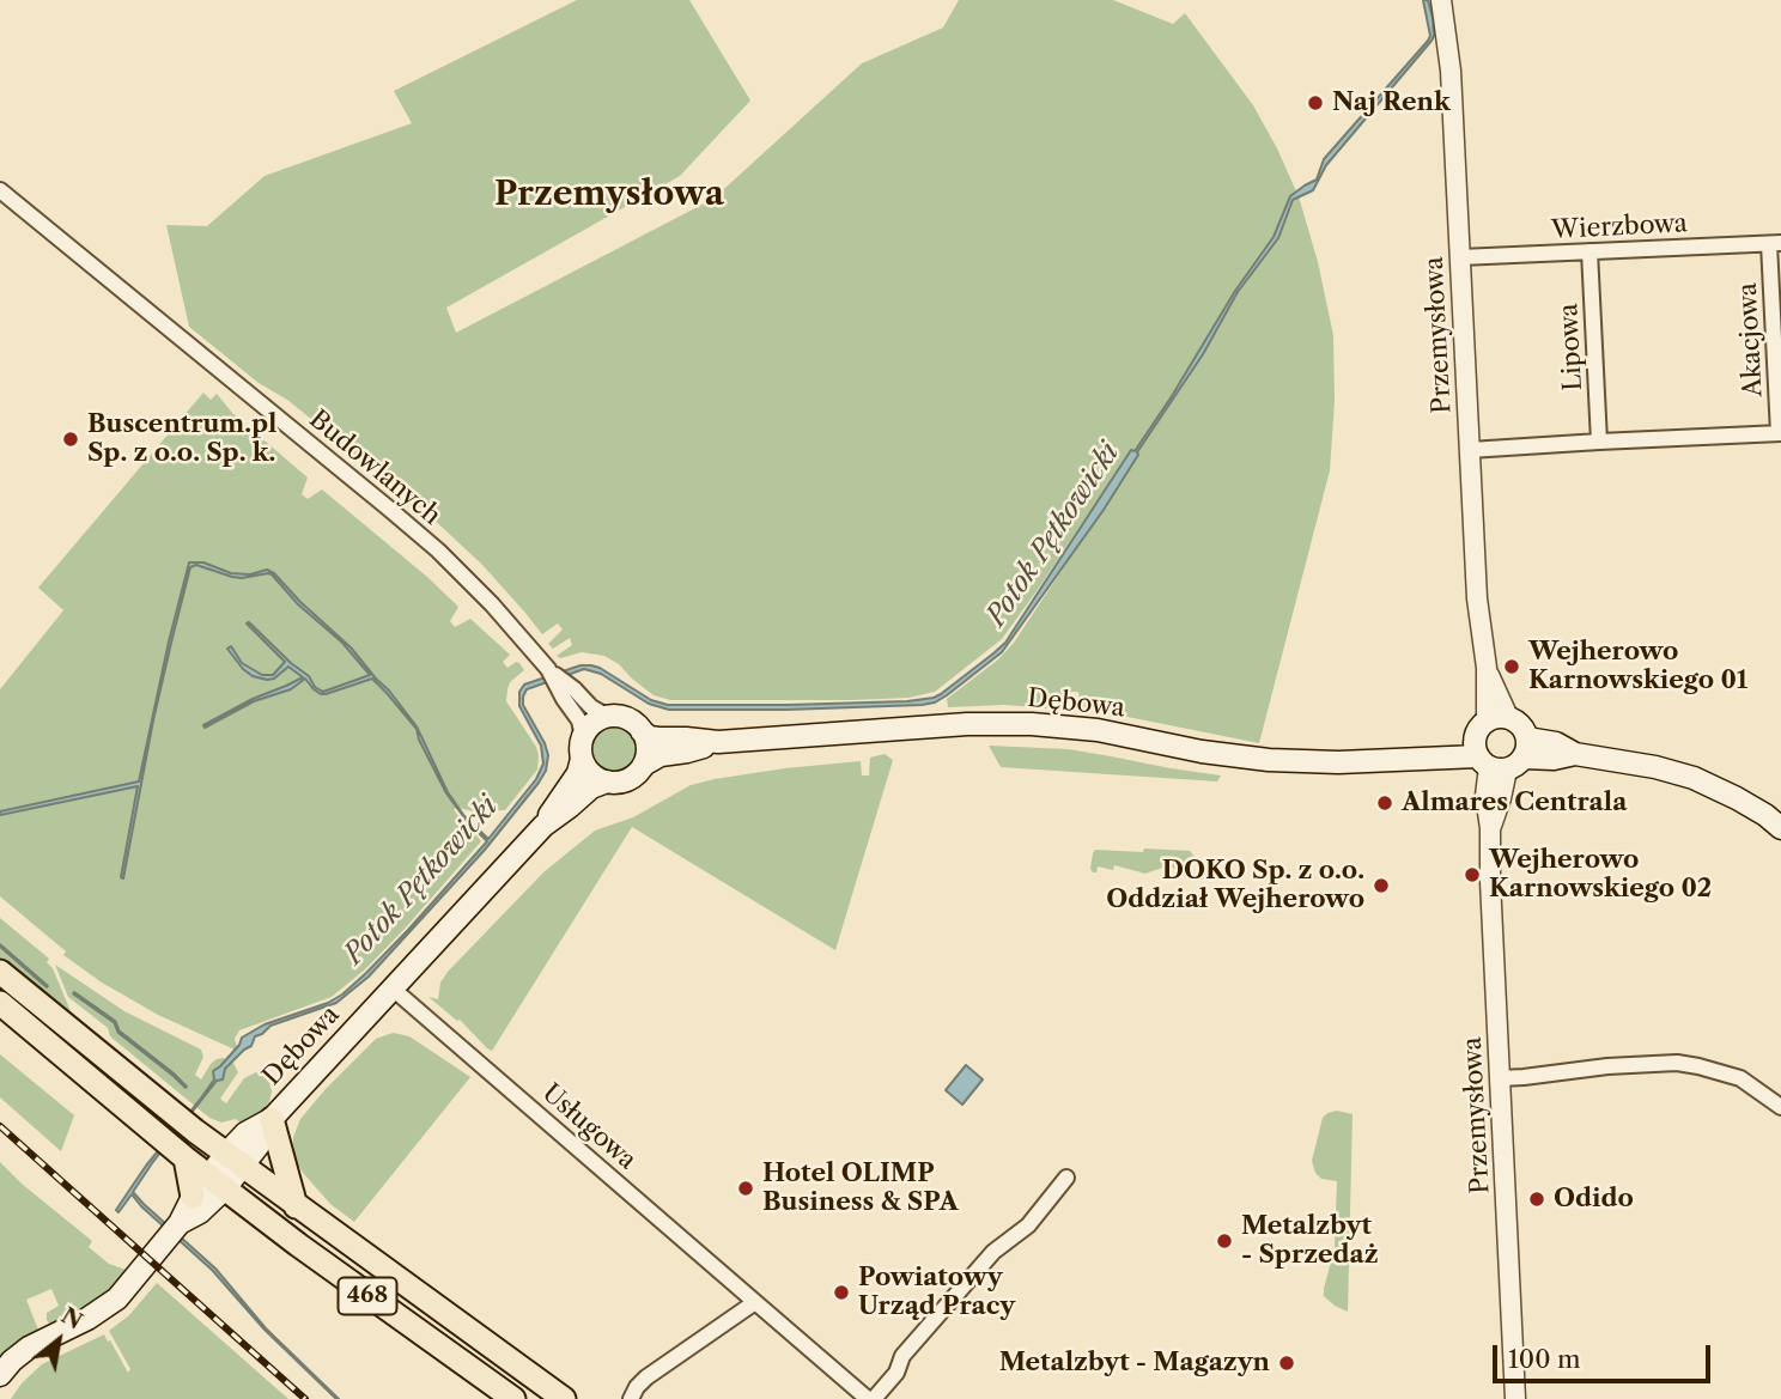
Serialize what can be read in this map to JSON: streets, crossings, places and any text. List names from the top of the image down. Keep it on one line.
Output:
{"streets":{"main road":["Dębowa","468"],"street":["Wierzbowa","Przemysłowa","Akacjowa","Lipowa","Budowlanych","Usługowa"]},"crossings":[["Wierzbowa","Przemysłowa"],["Wierzbowa","Akacjowa"],["Wierzbowa","Lipowa"],["Przemysłowa","Dębowa"],["Budowlanych","Dębowa"],["Dębowa","Usługowa"],["Dębowa","468"]],"districts":["Przemysłowa"],"water":["Potok Pętkowicki"],"places":["Naj Renk","Buscentrum.pl Sp. z o.o. Sp. k.","Wejherowo Karnowskiego 01","Almares Centrala","Wejherowo Karnowskiego 02","DOKO Sp. z o.o. Oddział Wejherowo","Hotel OLIMP Business & SPA","Odido","Metalzbyt - Sprzedaż","Powiatowy Urząd Pracy","Metalzbyt - Magazyn"],"scale_bar":"100 m","north":"top right"}
